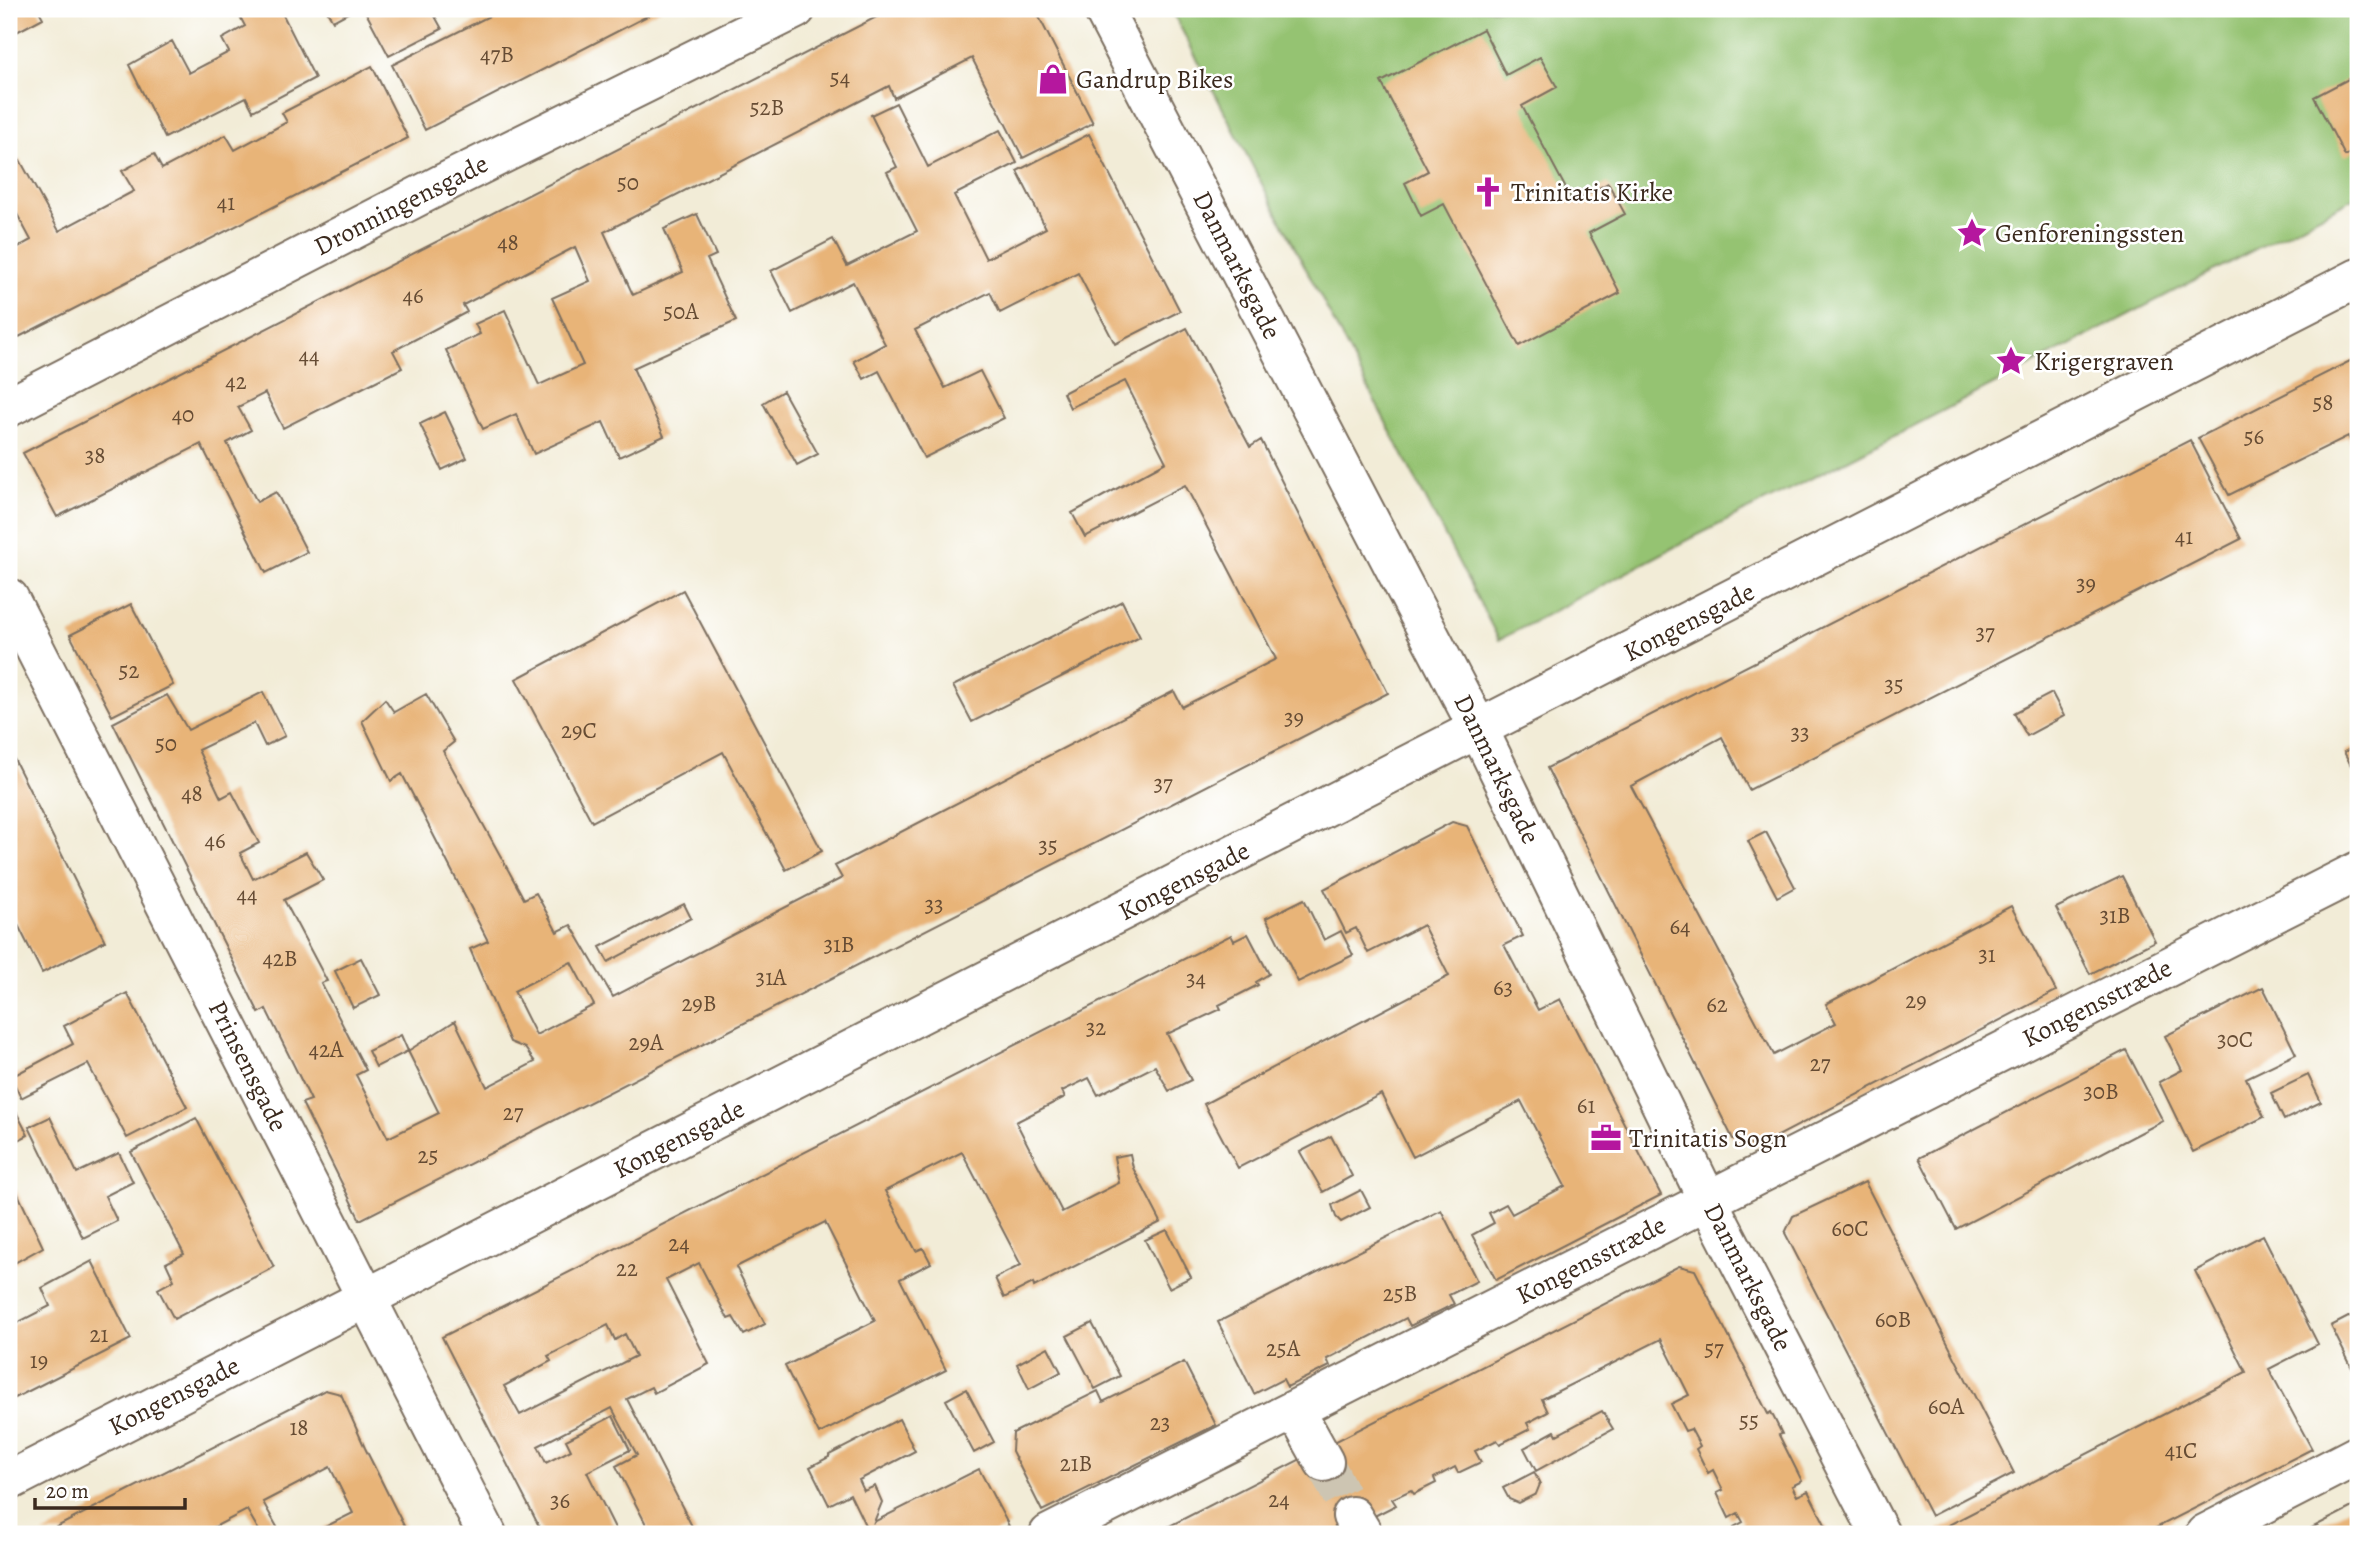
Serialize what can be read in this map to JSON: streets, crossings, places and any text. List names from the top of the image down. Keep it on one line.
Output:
{"streets":{"street":["Dronningensgade","Danmarksgade","Kongensgade","Kongensstræde","Prinsensgade"]},"crossings":[["Danmarksgade","Kongensgade"],["Danmarksgade","Kongensstræde"],["Kongensgade","Prinsensgade"]],"places":{"shop":["Gandrup Bikes"],"church":["Trinitatis Kirke"],"place":["Genforeningssten","Krigergraven"],"office":["Trinitatis Sogn"]},"house_numbers":["47B","54","52B","50","41","48","46","50A","44","42","58","40","56","38","41","39","37","52","35","39","29C","33","50","37","48","46","35","44","33","31B","64","31B","31","42B","31A","34","63","29","29B","62","32","30C","29A","42A","27","30B","61","27","25","60C","24","22","25B","60B","21","25A","57","19","60A","55","23","18","41C","21B","24","36"],"scale_bar":"20 m"}
